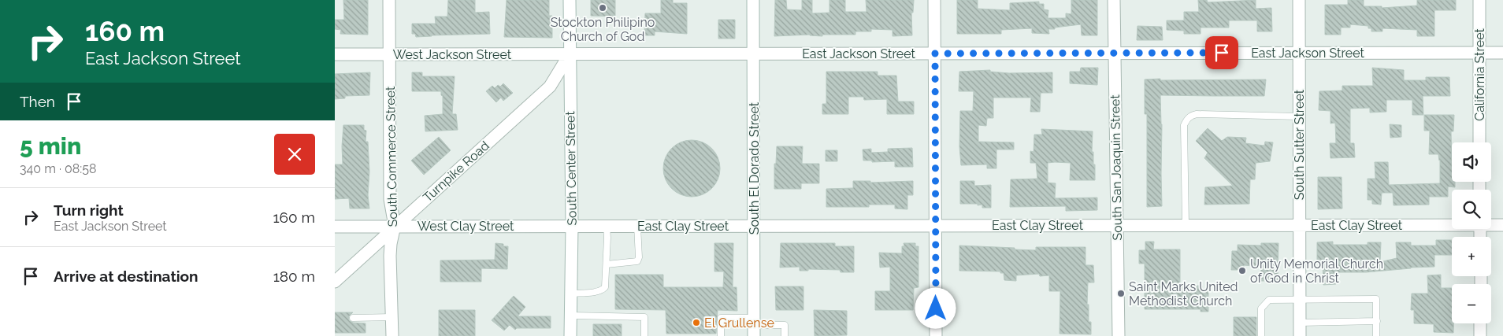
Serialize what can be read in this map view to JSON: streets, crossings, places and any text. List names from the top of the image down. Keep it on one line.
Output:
{"streets":{"street":["East Jackson Street","West Jackson Street","California Street","South Sutter Street","South Commerce Street","South San Joaquin Street","South Center Street","South El Dorado Street","Turnpike Road","East Clay Street","West Clay Street"]},"crossings":[["East Jackson Street","West Jackson Street"],["East Jackson Street","California Street"],["East Jackson Street","South Sutter Street"],["East Jackson Street","South San Joaquin Street"],["East Jackson Street","South Center Street"],["East Jackson Street","South El Dorado Street"],["East Jackson Street","Turnpike Road"],["West Jackson Street","South Commerce Street"],["West Jackson Street","South Center Street"],["West Jackson Street","Turnpike Road"],["South Sutter Street","East Clay Street"],["South Commerce Street","Turnpike Road"],["South Commerce Street","West Clay Street"],["South San Joaquin Street","East Clay Street"],["South Center Street","Turnpike Road"],["South Center Street","East Clay Street"],["South Center Street","West Clay Street"],["South El Dorado Street","East Clay Street"],["Turnpike Road","West Clay Street"],["East Clay Street","West Clay Street"]],"places":["Stockton Philipino Church of God","Unity Memorial Church of God in Christ","Saint Marks United Methodist Church","El Grullense"],"page":{"turn":["160 m","East Jackson Street"],"then":"Then","heading":["5 min","340 m · 08:58"],"map_buttons":["+","−"],"list":[{"name":"Turn right","note":"East Jackson Street","value":"160 m"},{"name":"Arrive at destination","value":"180 m"}]}}
